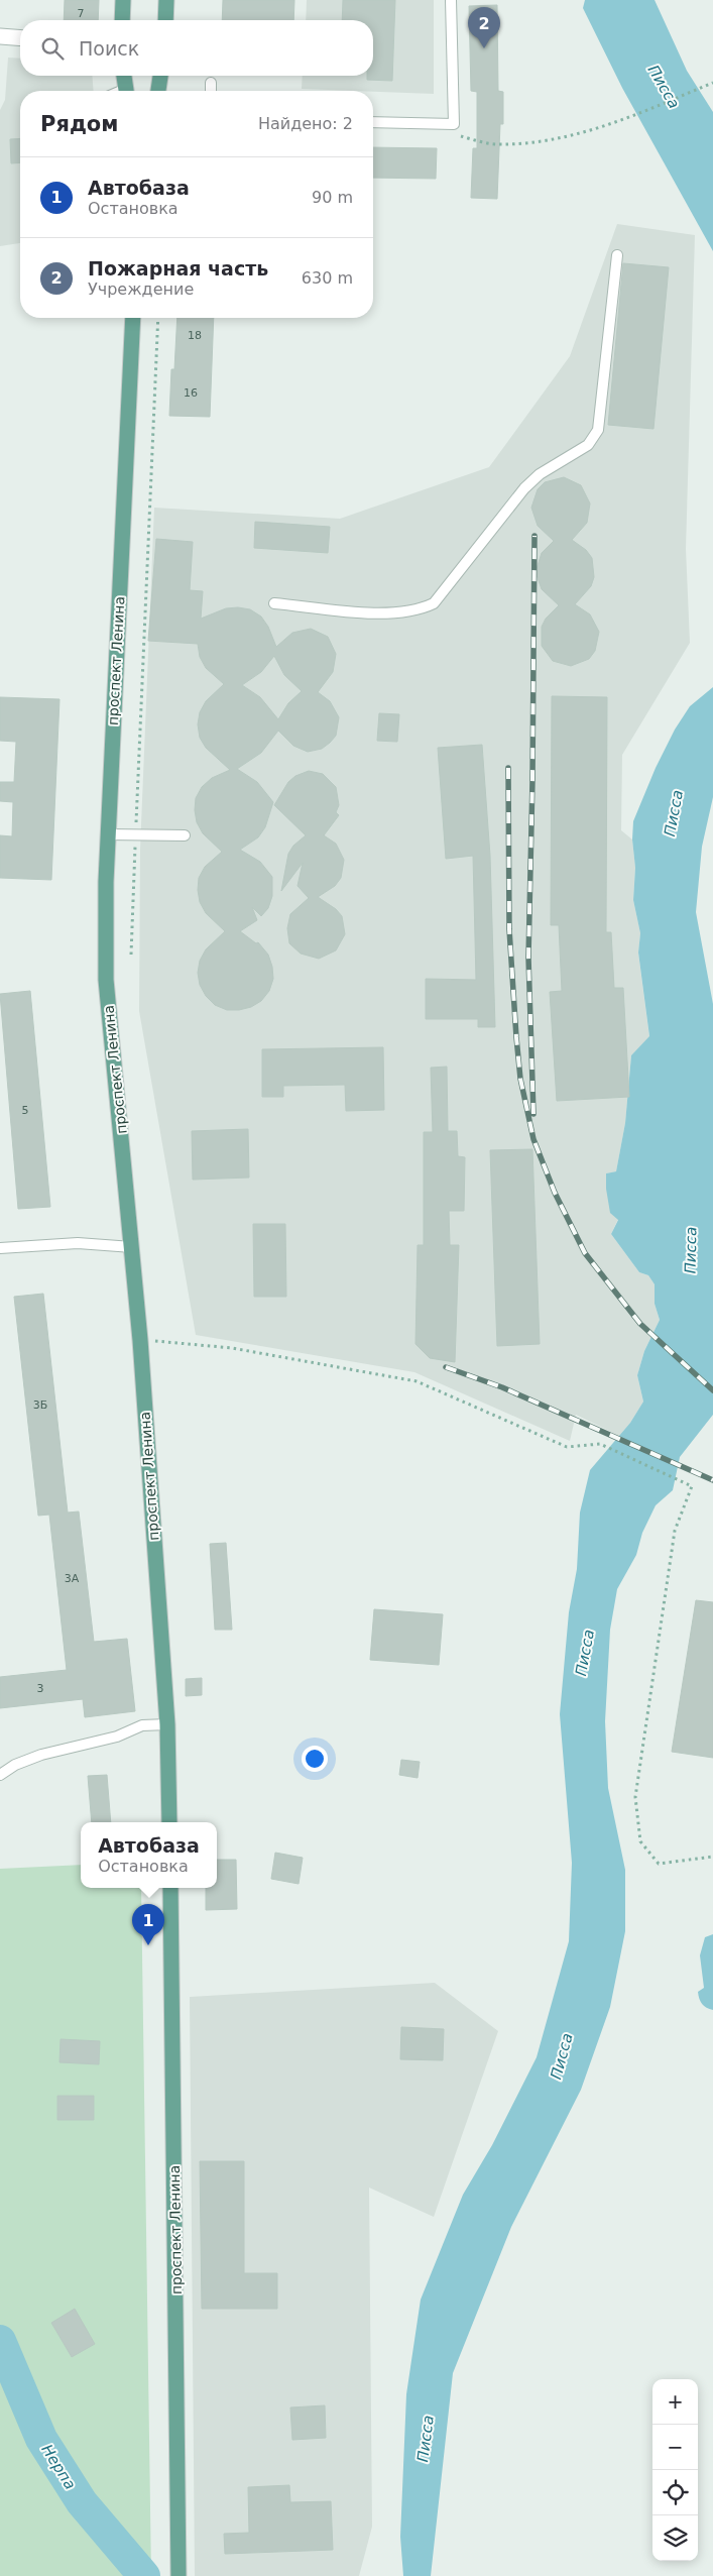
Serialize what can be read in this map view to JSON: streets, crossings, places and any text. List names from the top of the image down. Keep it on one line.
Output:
{"streets":{"main road":["проспект Ленина"]},"water":["Писса","Нерпа"],"house_numbers":["7","18","16","5","3Б","3А","3"],"page":{"pins":["2","1"],"search":"Поиск","heading":["Рядом","Найдено: 2"],"list":[{"mark":"1","name":"Автобаза","note":"Остановка","value":"90 m"},{"mark":"2","name":"Пожарная часть","note":"Учреждение","value":"630 m"}],"popup":["Автобаза","Остановка"],"map_buttons":["+","−"]}}
